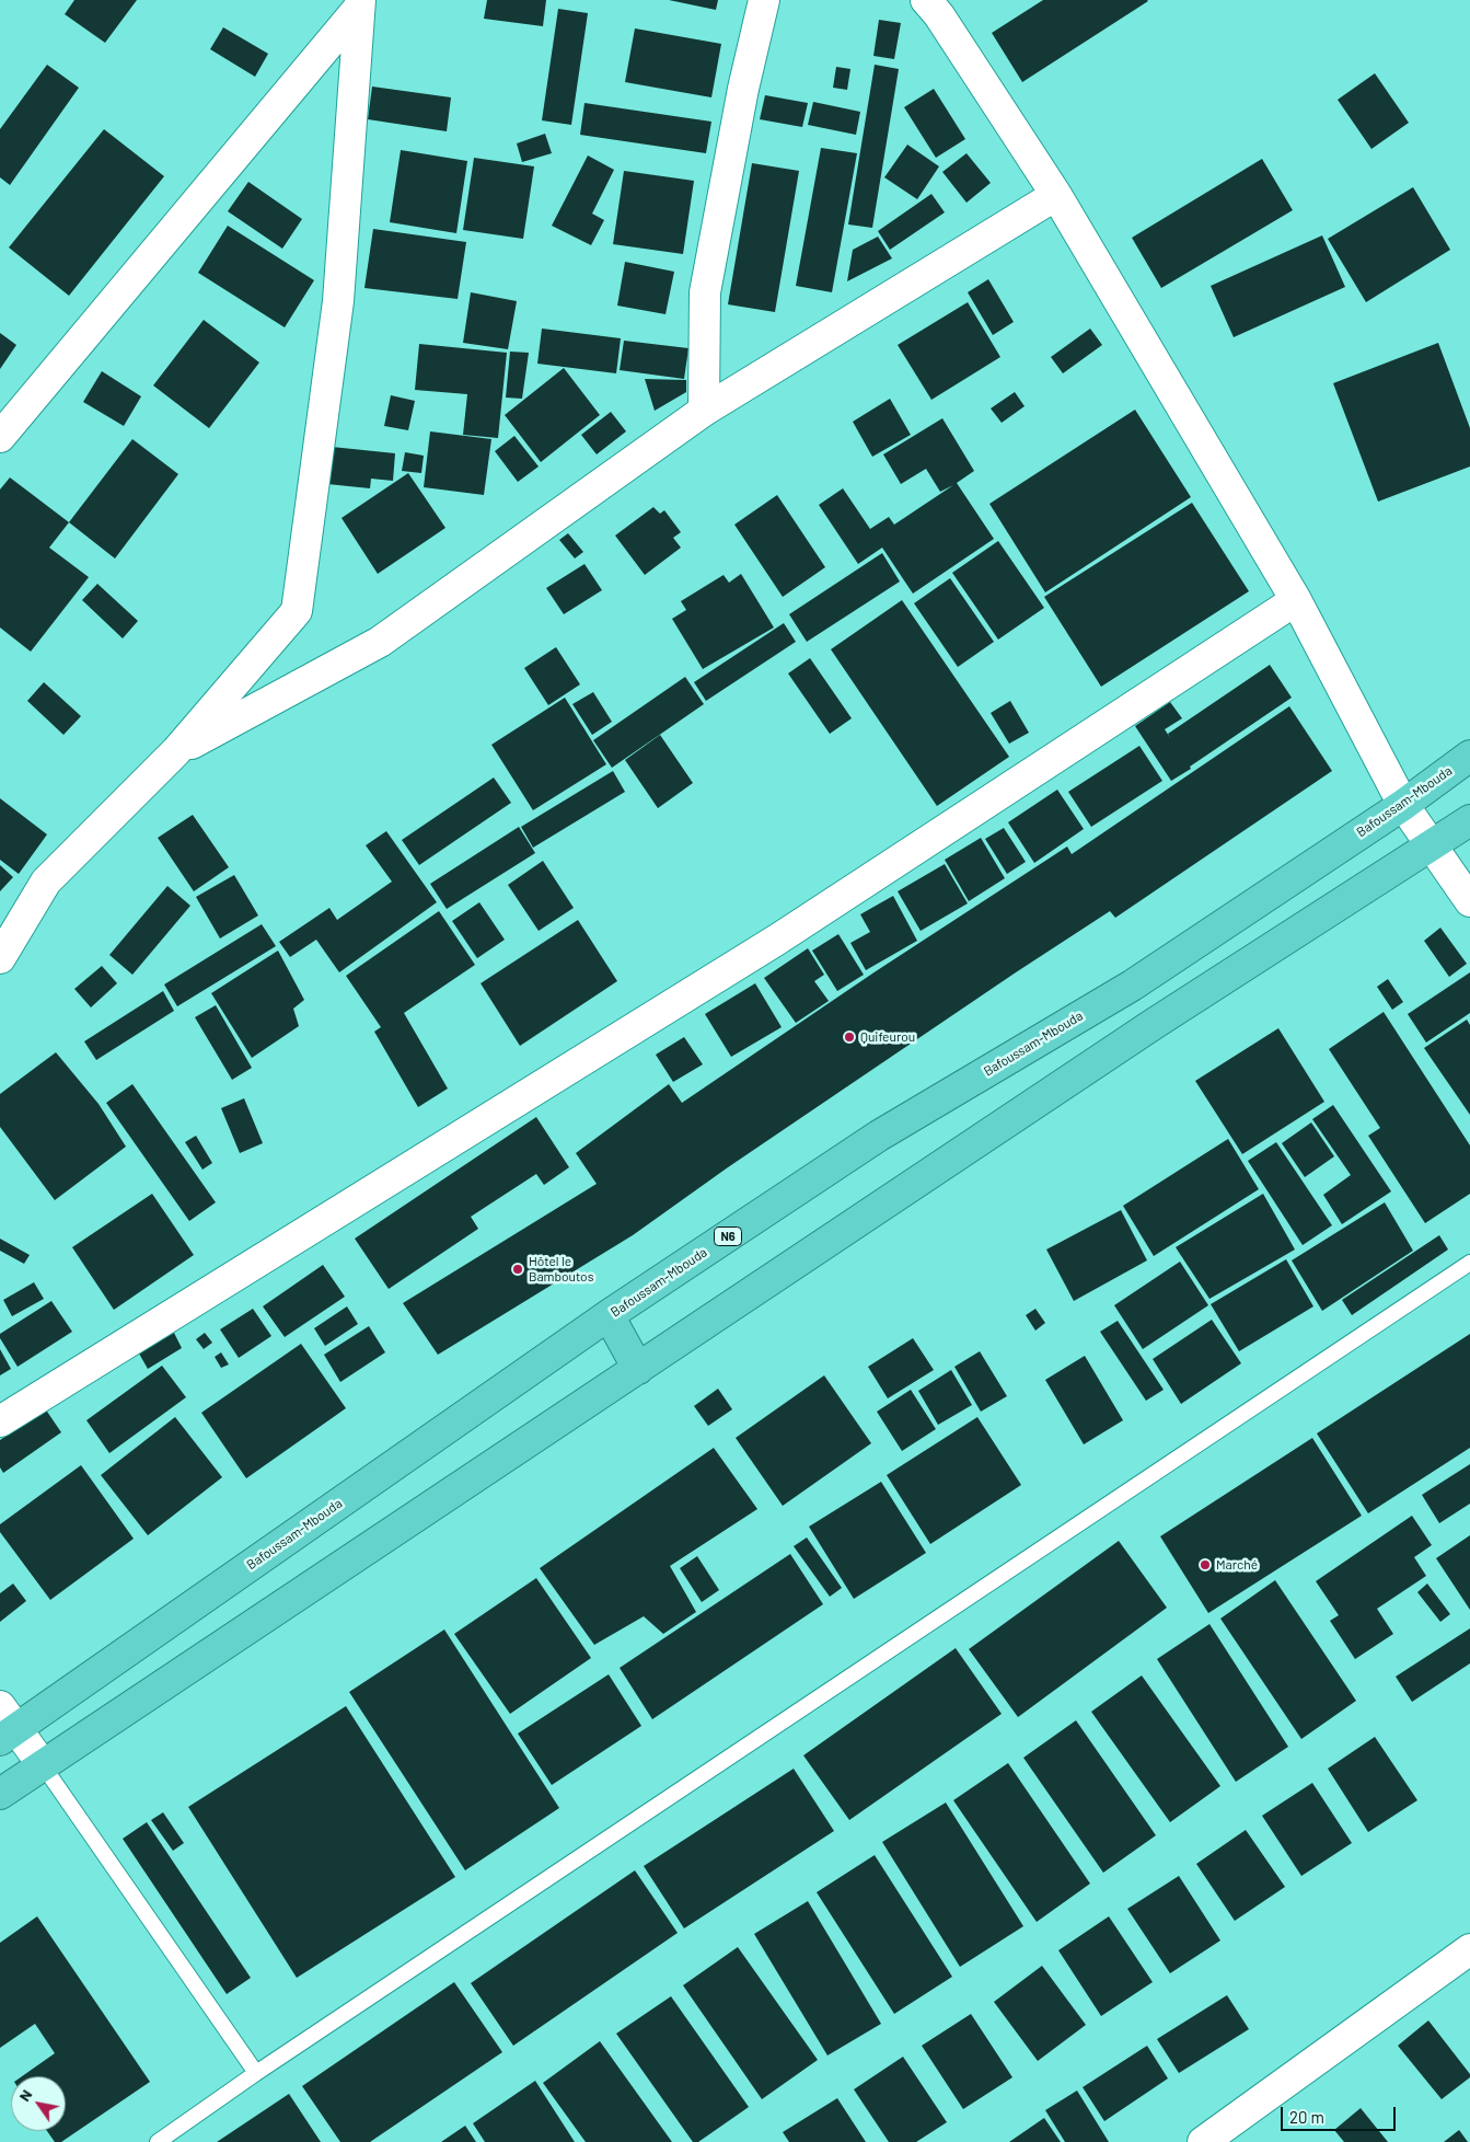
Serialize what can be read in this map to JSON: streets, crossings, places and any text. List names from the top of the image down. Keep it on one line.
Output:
{"streets":{"highway":["Bafoussam-Mbouda","N6"]},"places":["Quifeurou","Hôtel le Bamboutos","Marché"],"scale_bar":"20 m","north":"top left"}
